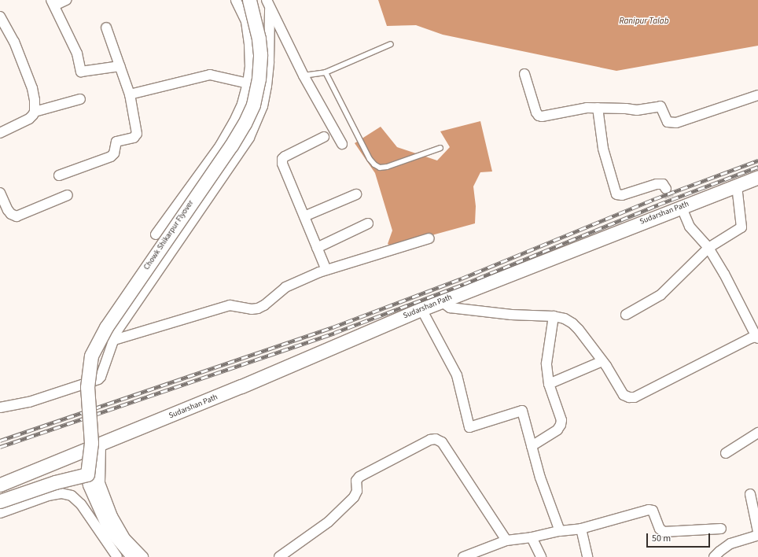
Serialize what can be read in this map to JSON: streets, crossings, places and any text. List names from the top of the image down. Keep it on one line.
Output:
{"streets":{"main road":["Sudarshan Path","Chowk Shikarpur Flyover"]},"water":["Ranipur Talab"],"scale_bar":"50 m"}
